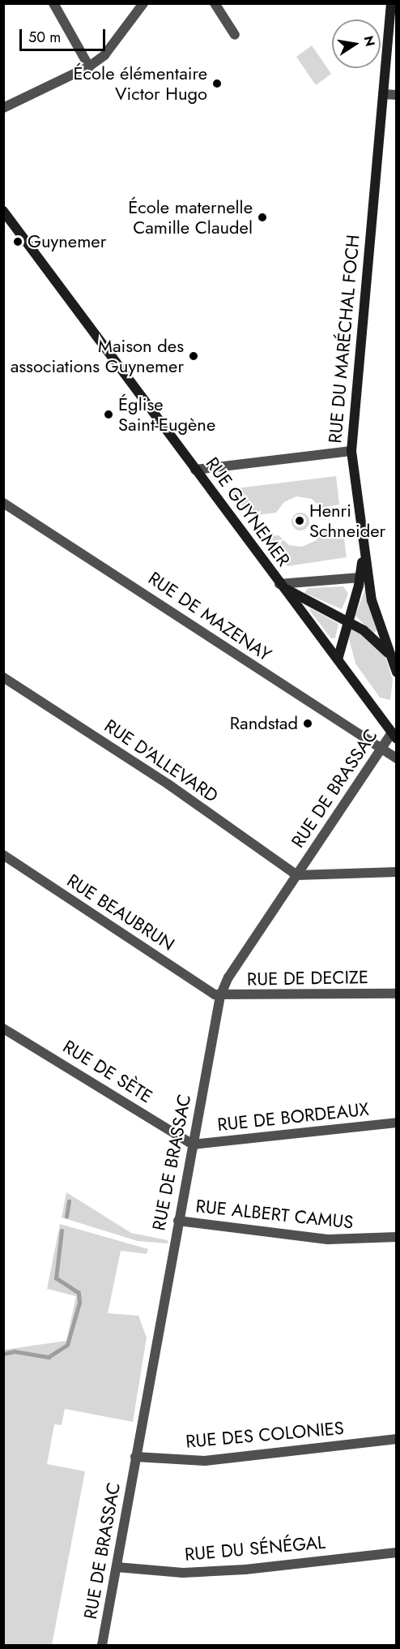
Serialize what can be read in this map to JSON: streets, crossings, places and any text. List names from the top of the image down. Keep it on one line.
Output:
{"streets":{"main road":["RUE DU MARÉCHAL FOCH","RUE GUYNEMER"],"street":["RUE DE MAZENAY","RUE D'ALLEVARD","RUE DE BRASSAC","RUE BEAUBRUN","RUE DE DECIZE","RUE DE SÈTE","RUE DE BORDEAUX","RUE ALBERT CAMUS","RUE DES COLONIES","RUE DU SÉNÉGAL"]},"crossings":[["RUE GUYNEMER","RUE DE BRASSAC"],["RUE DE MAZENAY","RUE DE BRASSAC"],["RUE D'ALLEVARD","RUE DE BRASSAC"],["RUE DE BRASSAC","RUE BEAUBRUN"],["RUE DE BRASSAC","RUE DE DECIZE"],["RUE DE BRASSAC","RUE DE SÈTE"],["RUE DE BRASSAC","RUE DE BORDEAUX"],["RUE DE BRASSAC","RUE ALBERT CAMUS"],["RUE DE BRASSAC","RUE DES COLONIES"],["RUE DE BRASSAC","RUE DU SÉNÉGAL"],["RUE BEAUBRUN","RUE DE DECIZE"],["RUE DE SÈTE","RUE DE BORDEAUX"]],"places":["École élémentaire Victor Hugo","École maternelle Camille Claudel","Guynemer","Maison des associations Guynemer","Église Saint-Eugène","Henri Schneider","Randstad"],"scale_bar":"50 m","north":"right"}
